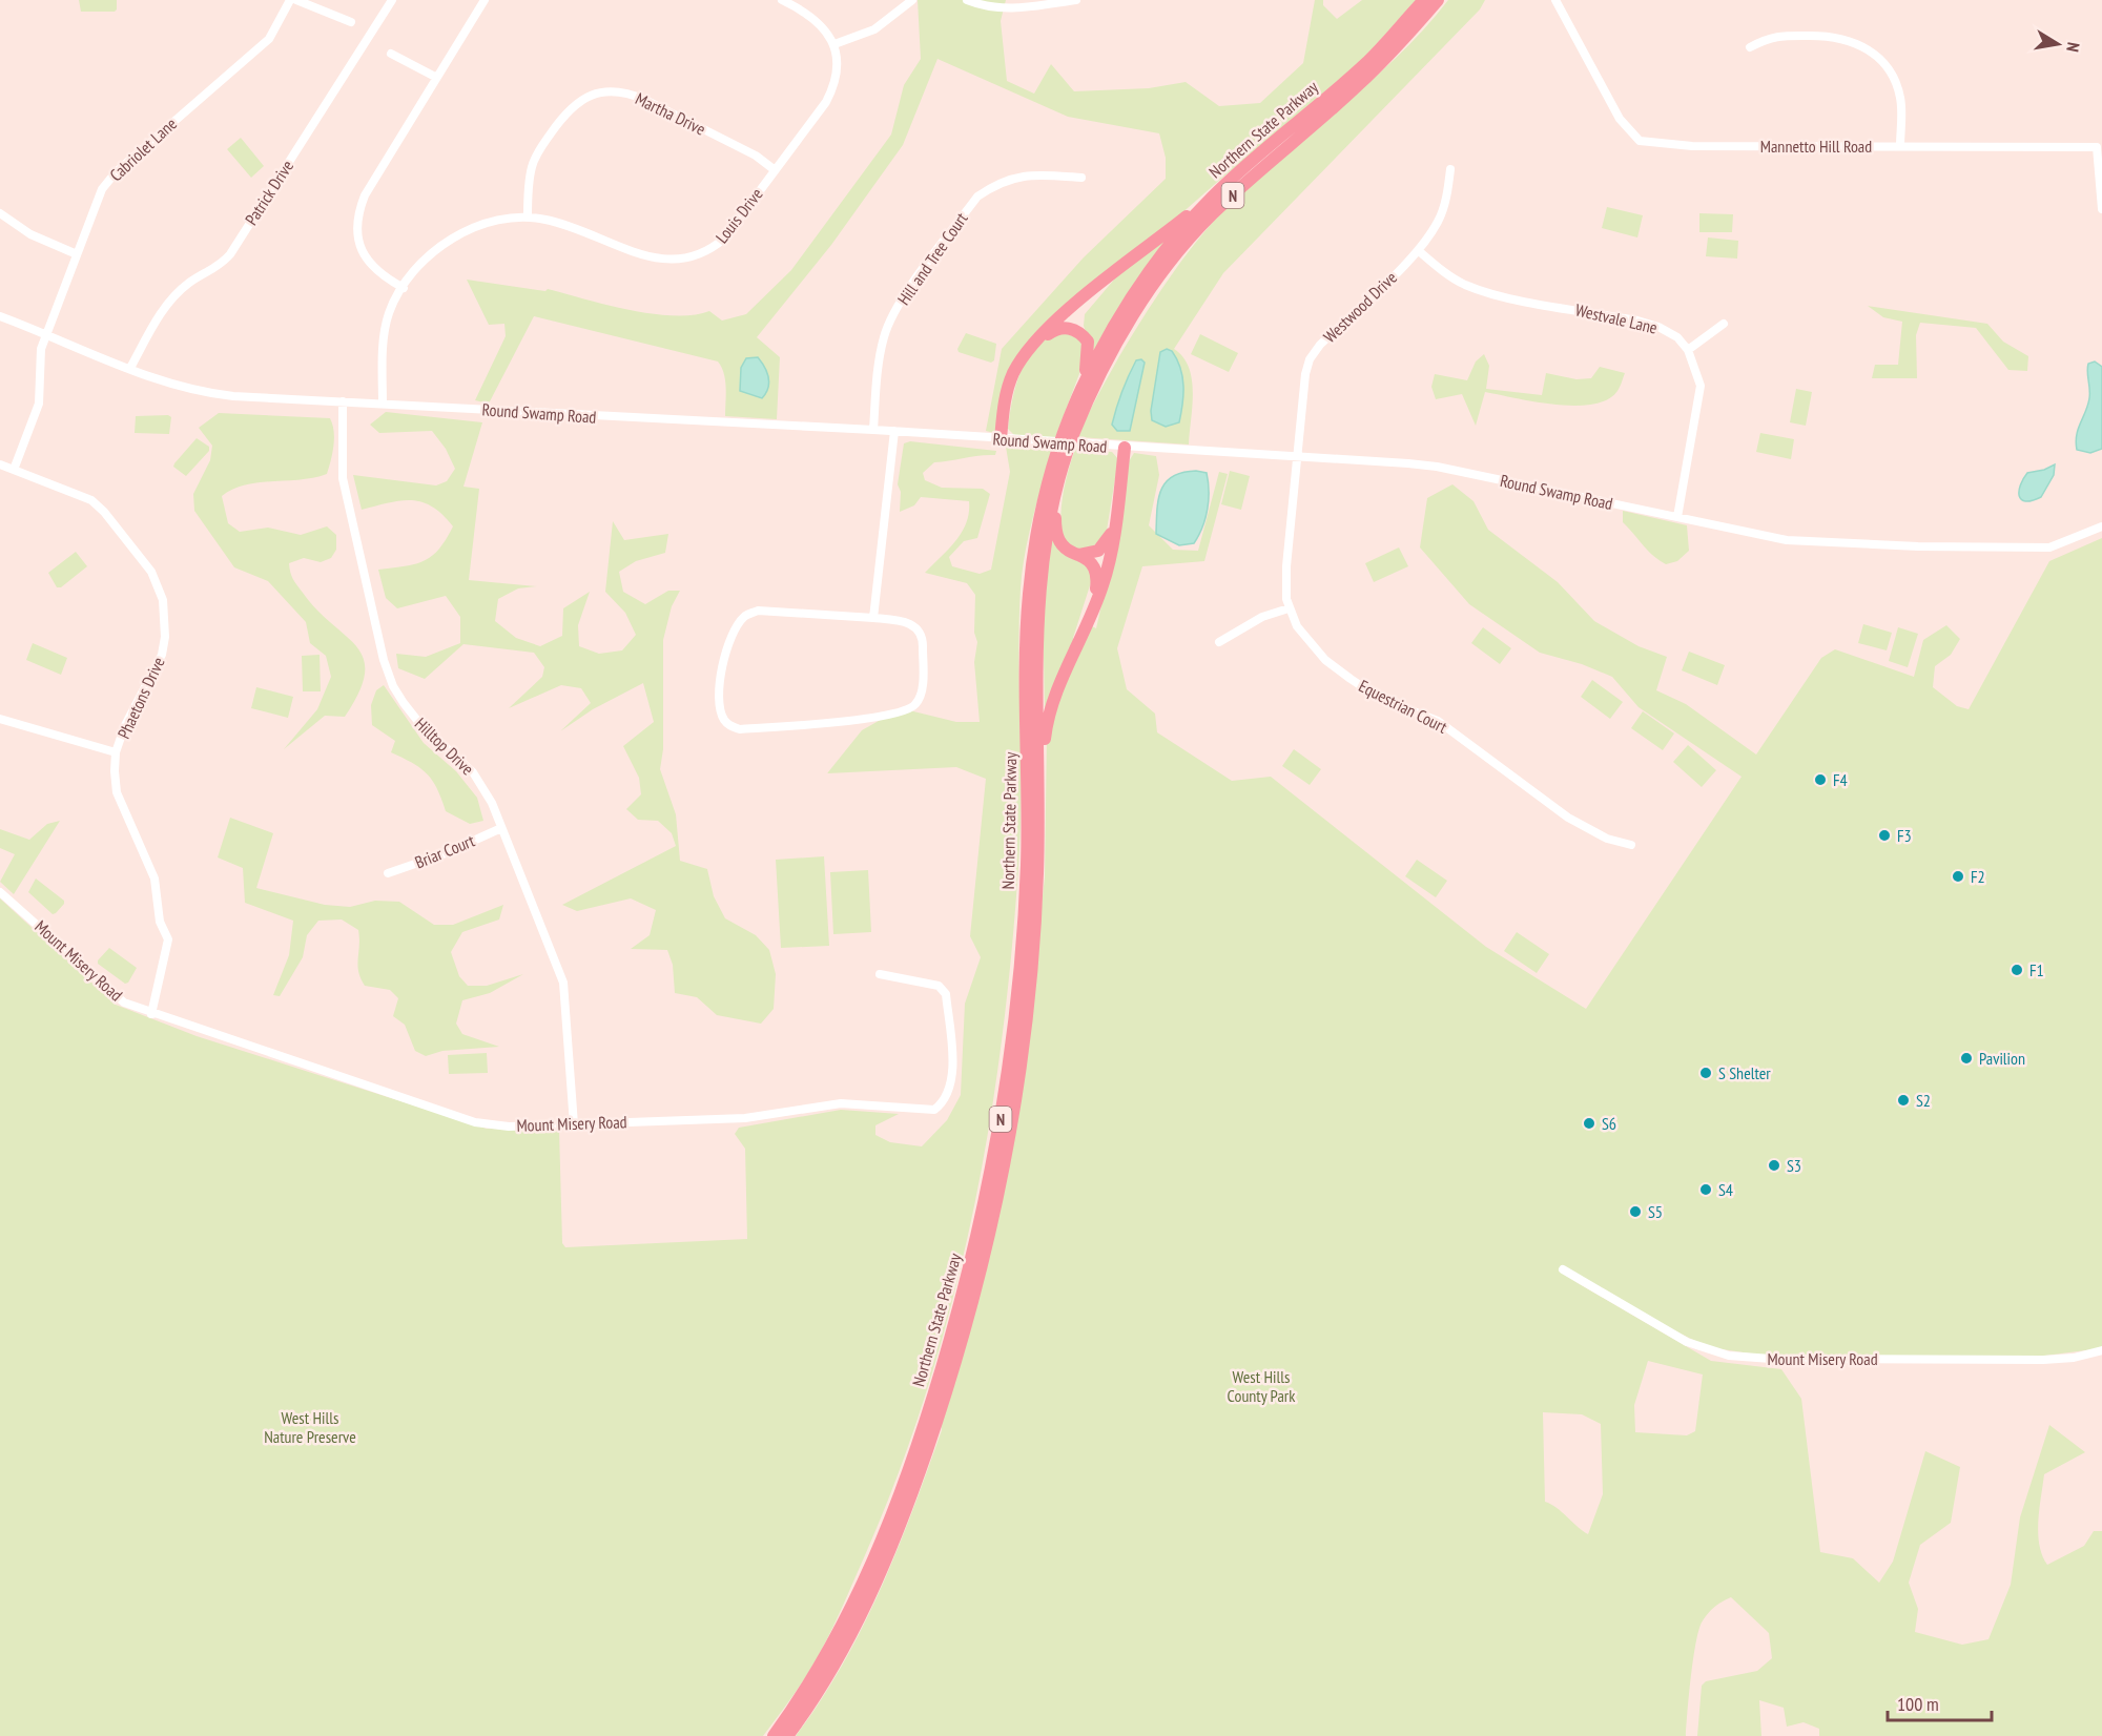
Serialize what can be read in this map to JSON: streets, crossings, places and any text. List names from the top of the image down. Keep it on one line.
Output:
{"streets":{"highway":["Northern State Parkway","N"],"street":["Martha Drive","Mannetto Hill Road","Cabriolet Lane","Patrick Drive","Louis Drive","Hill and Tree Court","Westwood Drive","Westvale Lane","Round Swamp Road","Phaetons Drive","Equestrian Court","Hilltop Drive","Briar Court","Mount Misery Road"]},"crossings":[["Martha Drive","Louis Drive"],["Cabriolet Lane","Round Swamp Road"],["Cabriolet Lane","Phaetons Drive"],["Patrick Drive","Round Swamp Road"],["Louis Drive","Round Swamp Road"],["Hill and Tree Court","Round Swamp Road"],["Westwood Drive","Westvale Lane"],["Westwood Drive","Round Swamp Road"],["Westwood Drive","Equestrian Court"],["Round Swamp Road","Equestrian Court"],["Round Swamp Road","Hilltop Drive"],["Phaetons Drive","Mount Misery Road"],["Hilltop Drive","Briar Court"],["Hilltop Drive","Mount Misery Road"]],"parks":["West Hills County Park","West Hills Nature Preserve"],"places":["F4","F3","F2","F1","Pavilion","S Shelter","S2","S6","S3","S4","S5"],"scale_bar":"100 m","north":"right"}
